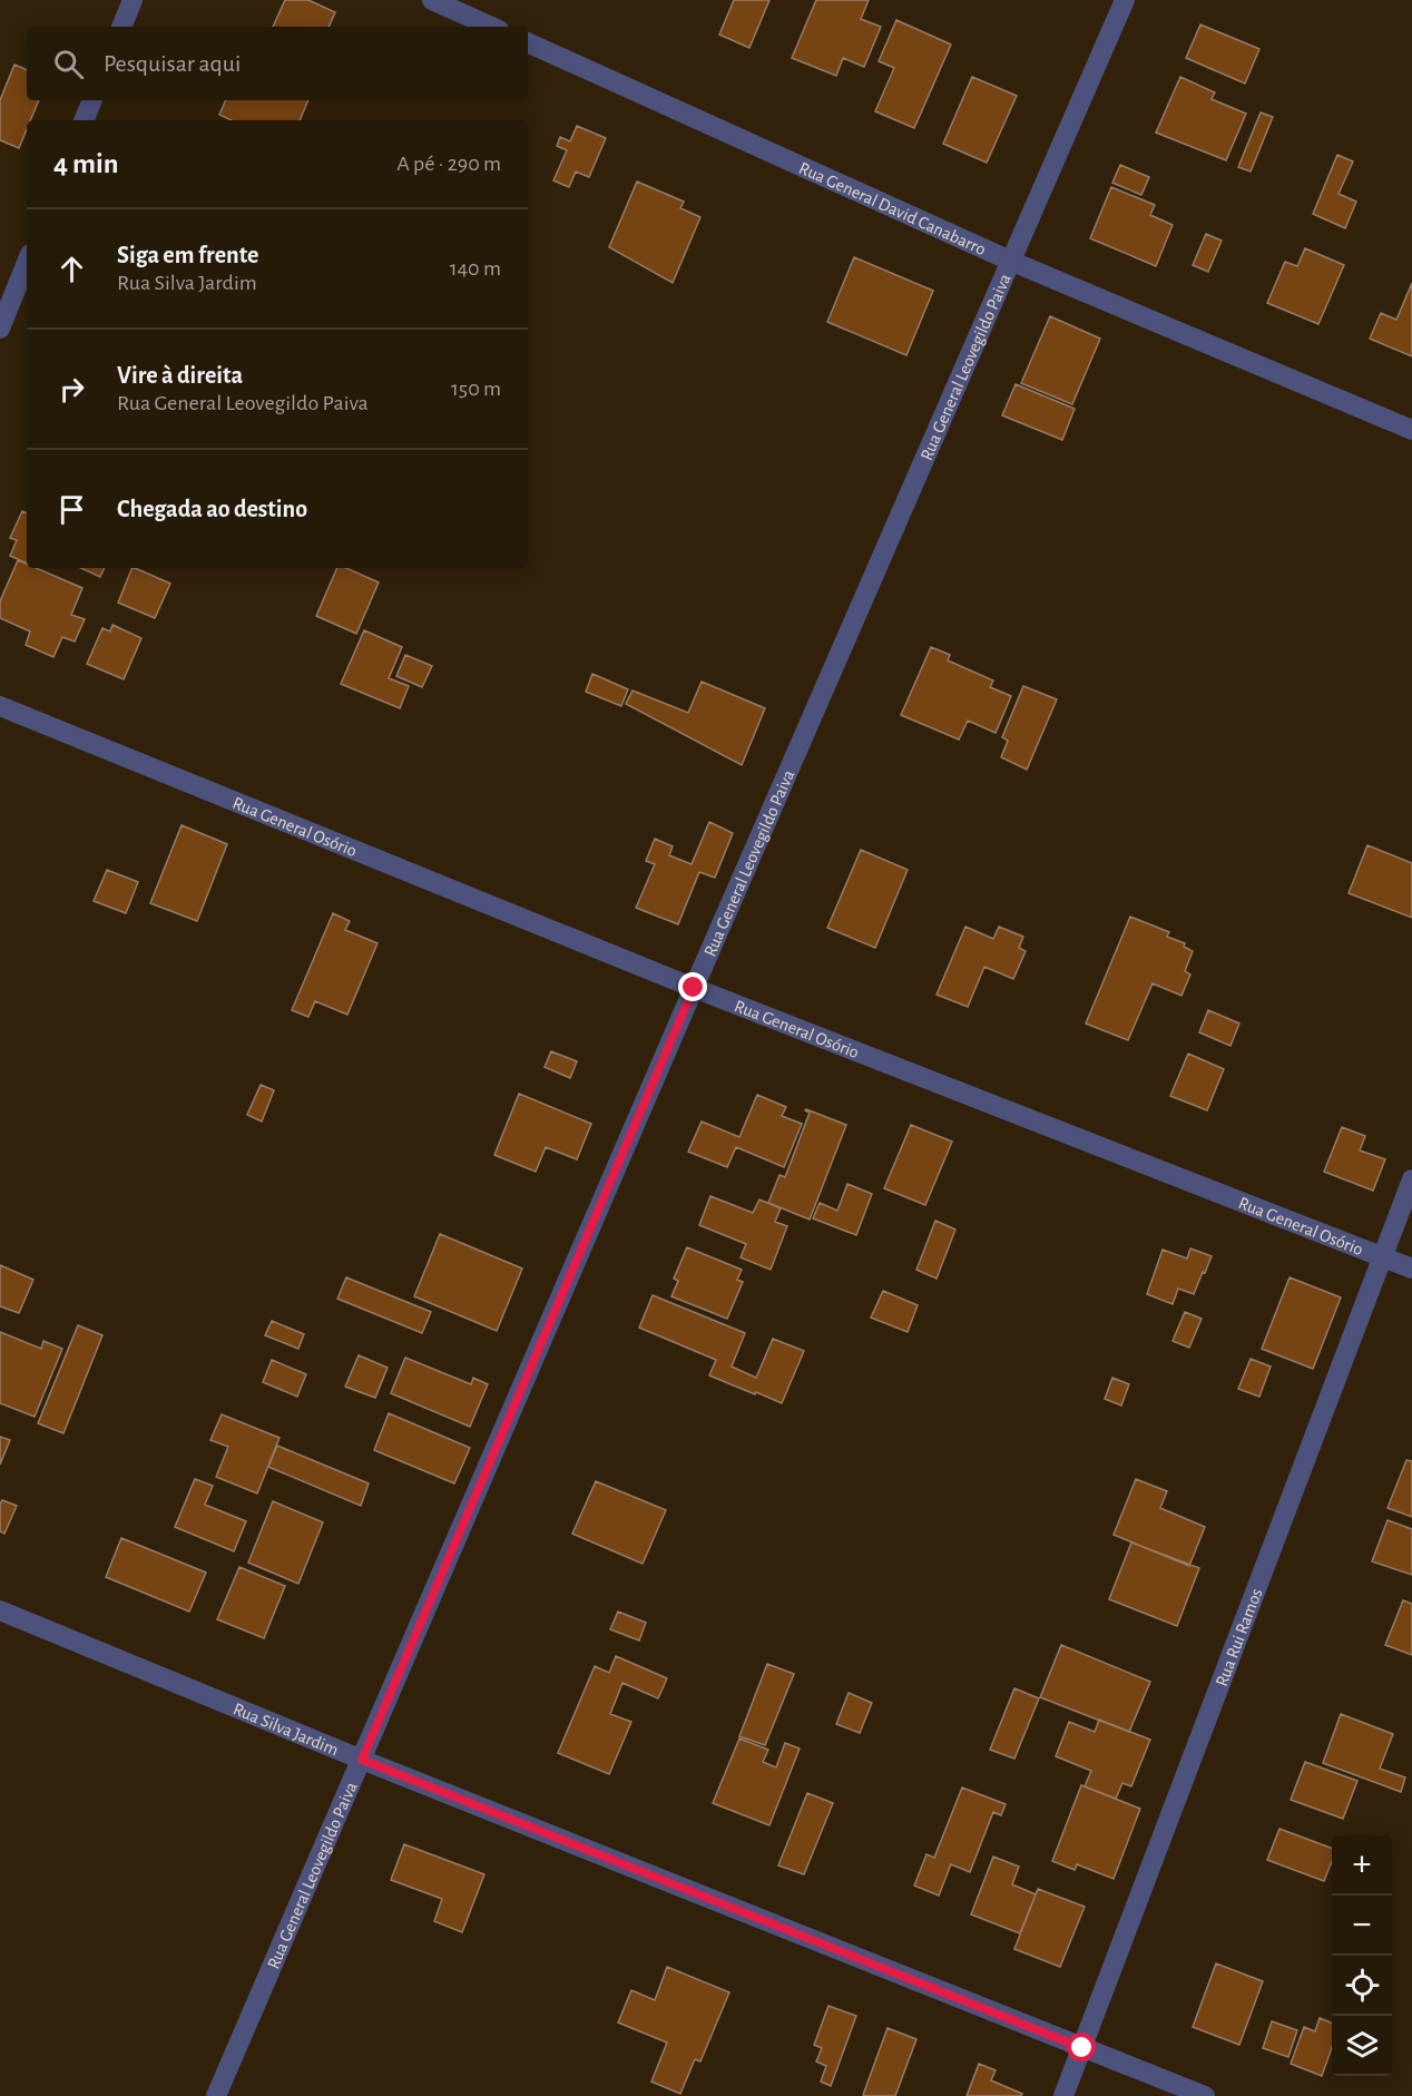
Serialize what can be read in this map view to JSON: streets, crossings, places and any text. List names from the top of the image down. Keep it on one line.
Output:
{"streets":{"street":["Rua General David Canabarro","Rua General Leovegildo Paiva","Rua General Osório","Rua Rui Ramos","Rua Silva Jardim"]},"crossings":[["Rua General David Canabarro","Rua General Leovegildo Paiva"],["Rua General Leovegildo Paiva","Rua General Osório"],["Rua General Leovegildo Paiva","Rua Silva Jardim"],["Rua General Osório","Rua Rui Ramos"],["Rua Rui Ramos","Rua Silva Jardim"]],"page":{"search":"Pesquisar aqui","heading":["4 min","A pé · 290 m"],"list":[["Siga em frente","Rua Silva Jardim","140 m"],["Vire à direita","Rua General Leovegildo Paiva","150 m"],"Chegada ao destino"],"map_buttons":["+","−"]}}
